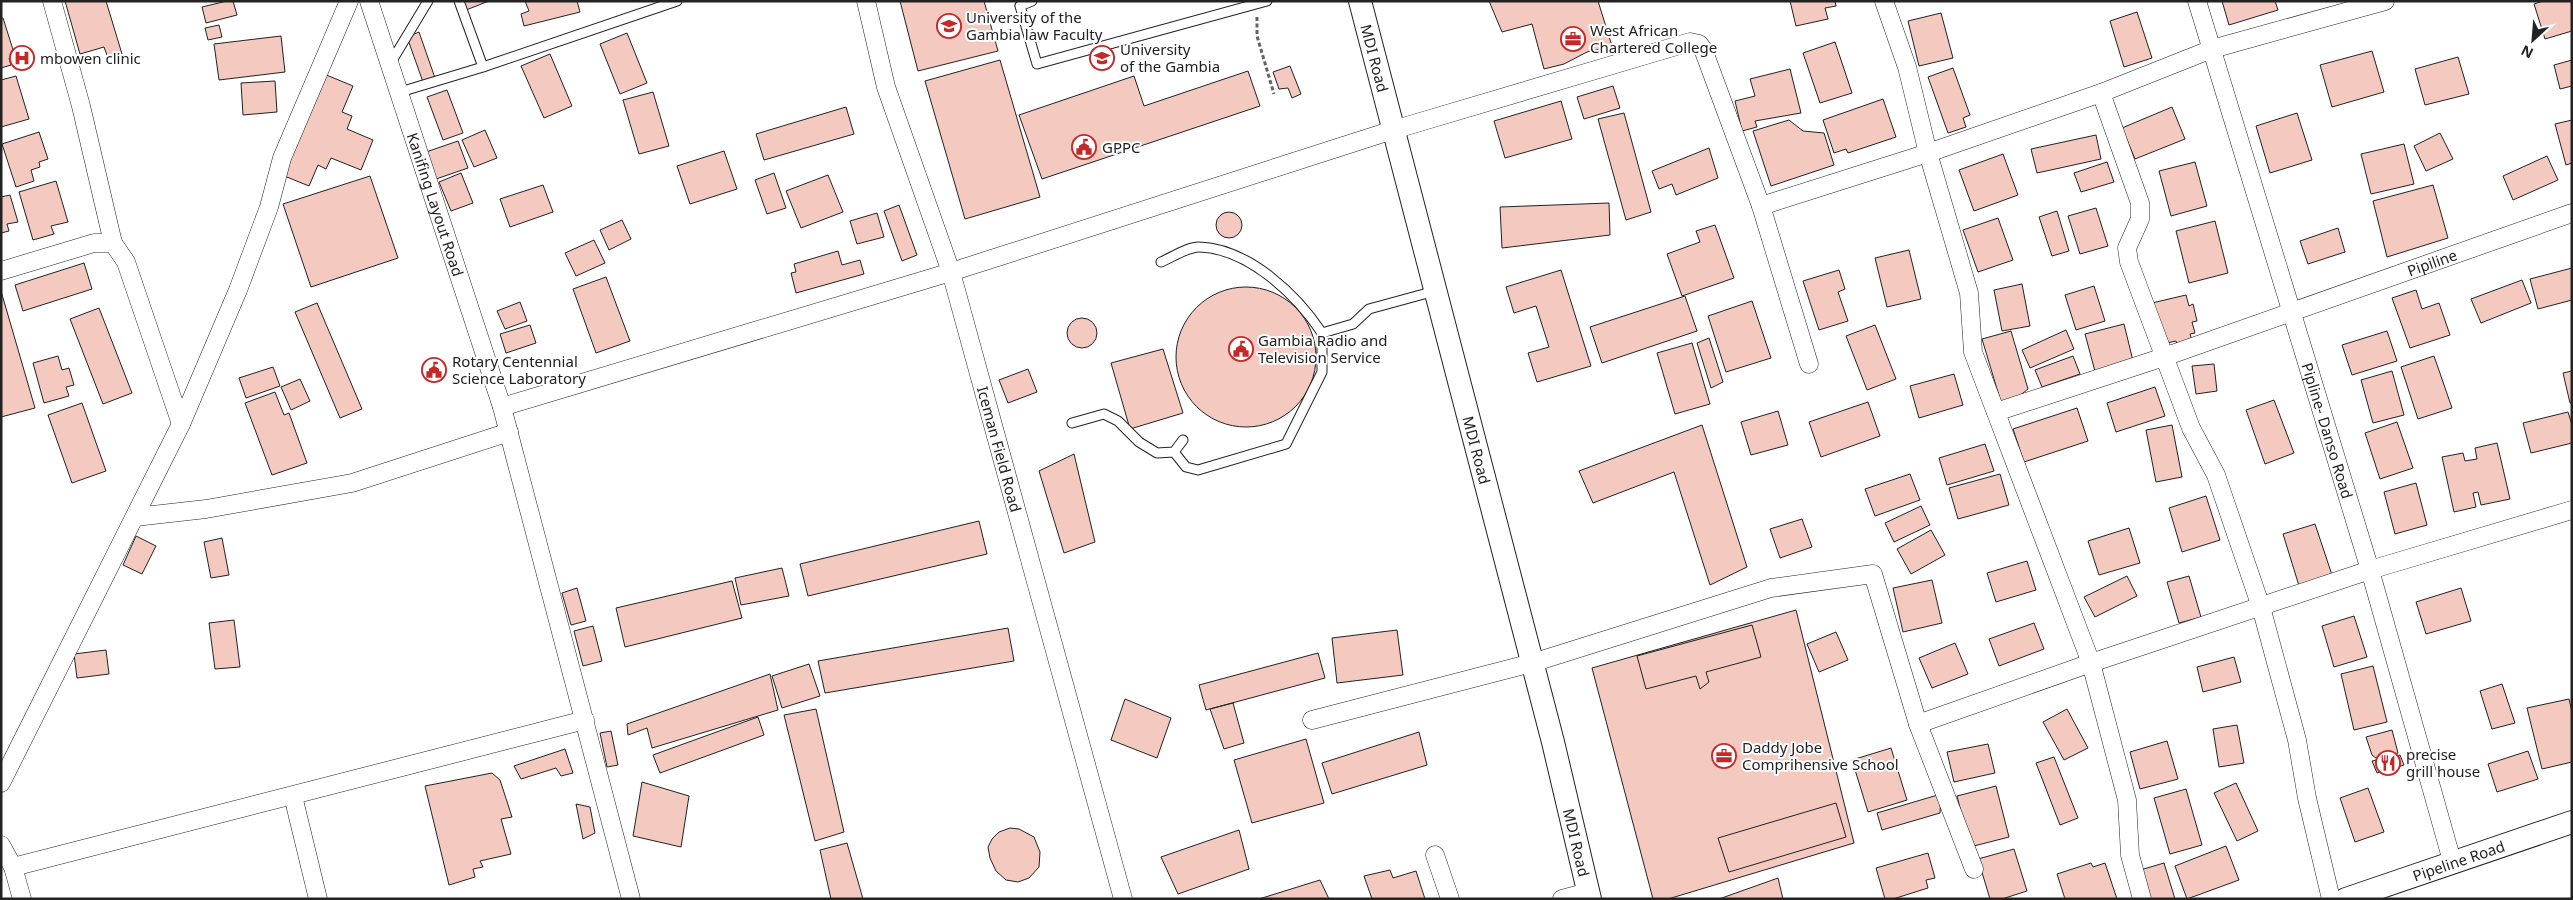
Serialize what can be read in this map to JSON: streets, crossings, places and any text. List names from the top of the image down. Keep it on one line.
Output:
{"streets":{"street":["MDI Road","Kanifing Layout Road","Pipiline","Pipline- Danso Road","Iceman Field Road","Pipeline Road"]},"crossings":[["Pipiline","Pipline- Danso Road"],["Pipline- Danso Road","Pipeline Road"]],"places":{"school or university":["University of the Gambia law Faculty","University of the Gambia"],"office":["West African Chartered College","Daddy Jobe Comprihensive School"],"hospital":["mbowen clinic"],"public building":["GPPC","Gambia Radio and Television Service","Rotary Centennial Science Laboratory"],"restaurant":["precise grill house"]},"north":"bottom left"}
